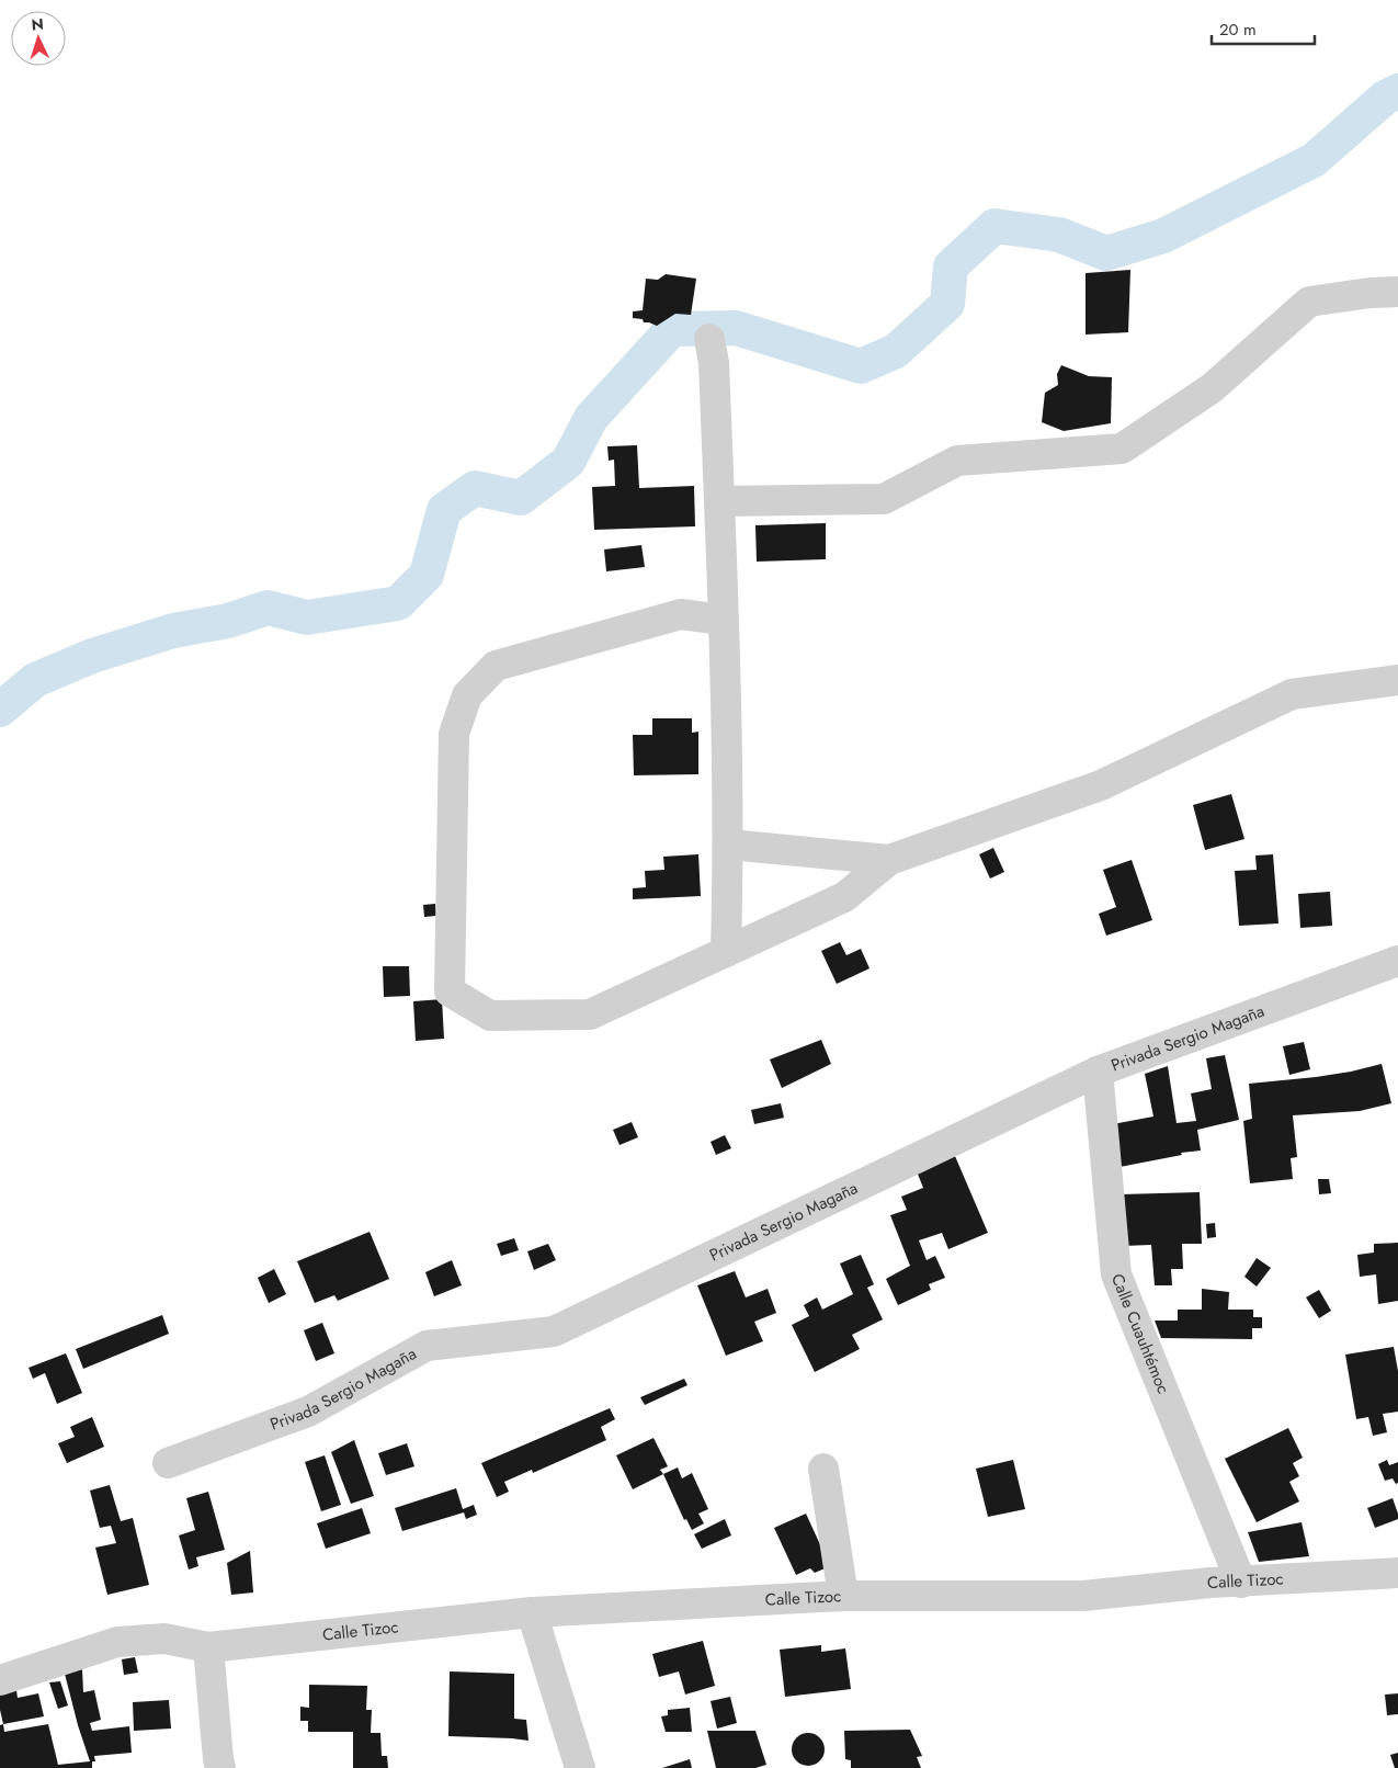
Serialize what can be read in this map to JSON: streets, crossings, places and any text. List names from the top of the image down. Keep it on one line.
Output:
{"streets":{"street":["Privada Sergio Magaña","Calle Cuauhtémoc","Calle Tizoc"]},"crossings":[["Privada Sergio Magaña","Calle Cuauhtémoc"],["Calle Cuauhtémoc","Calle Tizoc"]],"scale_bar":"20 m","north":"top"}
